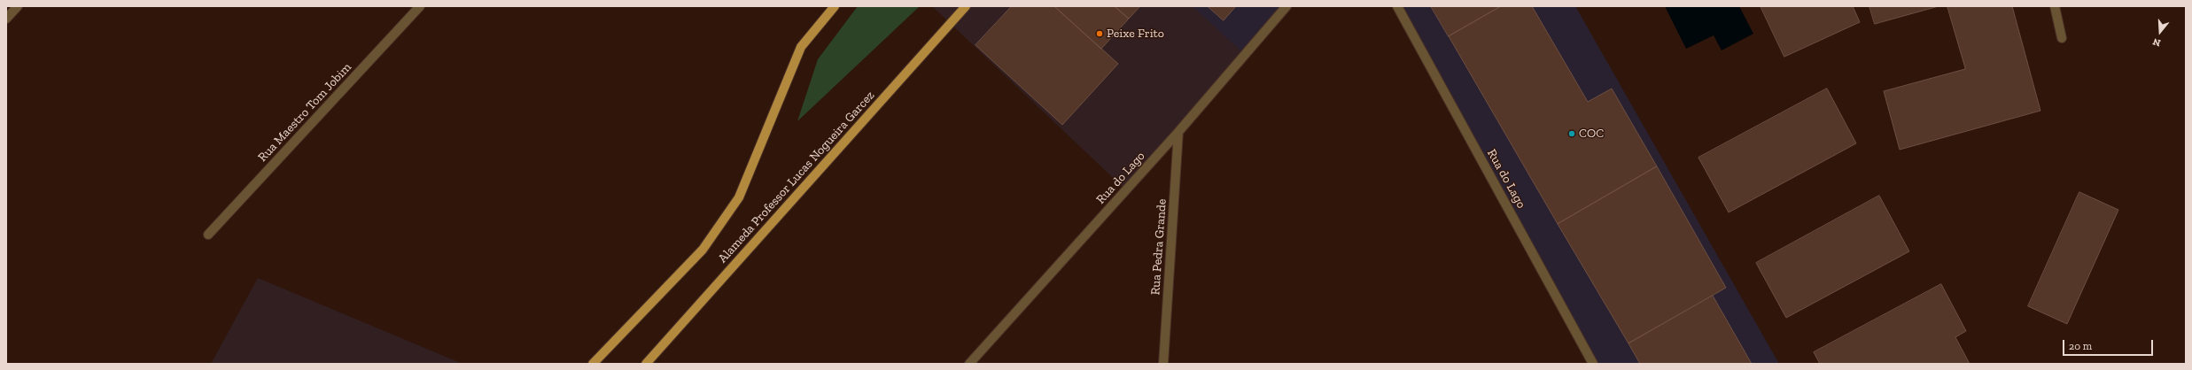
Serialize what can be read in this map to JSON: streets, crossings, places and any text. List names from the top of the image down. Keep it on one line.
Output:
{"streets":{"main road":["Alameda Professor Lucas Nogueira Garcez"],"street":["Rua Maestro Tom Jobim","Rua do Lago","Rua Pedra Grande"]},"crossings":[["Rua do Lago","Rua Pedra Grande"]],"places":["Peixe Frito","COC"],"scale_bar":"20 m","north":"bottom"}
